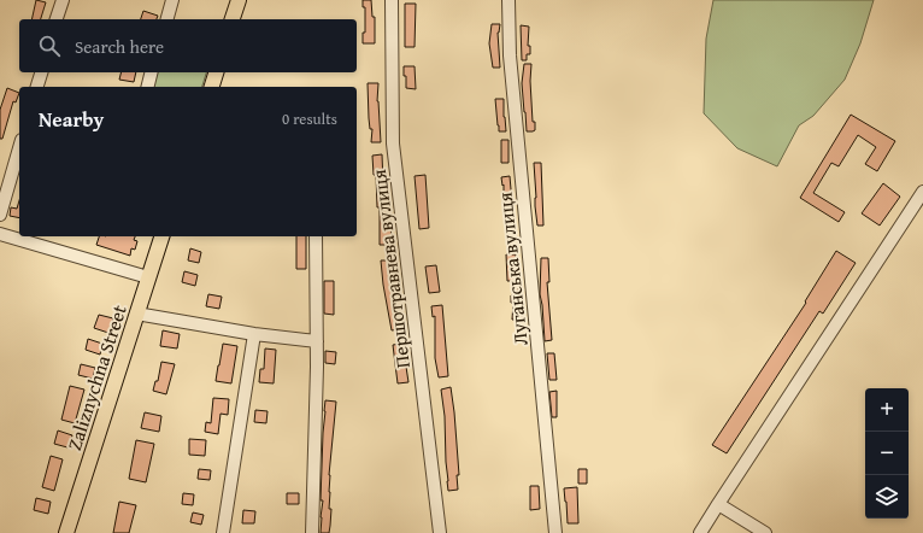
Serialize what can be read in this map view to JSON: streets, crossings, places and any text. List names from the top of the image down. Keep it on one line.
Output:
{"streets":{"main road":["Zaliznychna Street"],"street":["Першотравнева вулиця","Луганська вулиця"]},"page":{"search":"Search here","heading":["Nearby","0 results"],"map_buttons":["+","−"]}}
